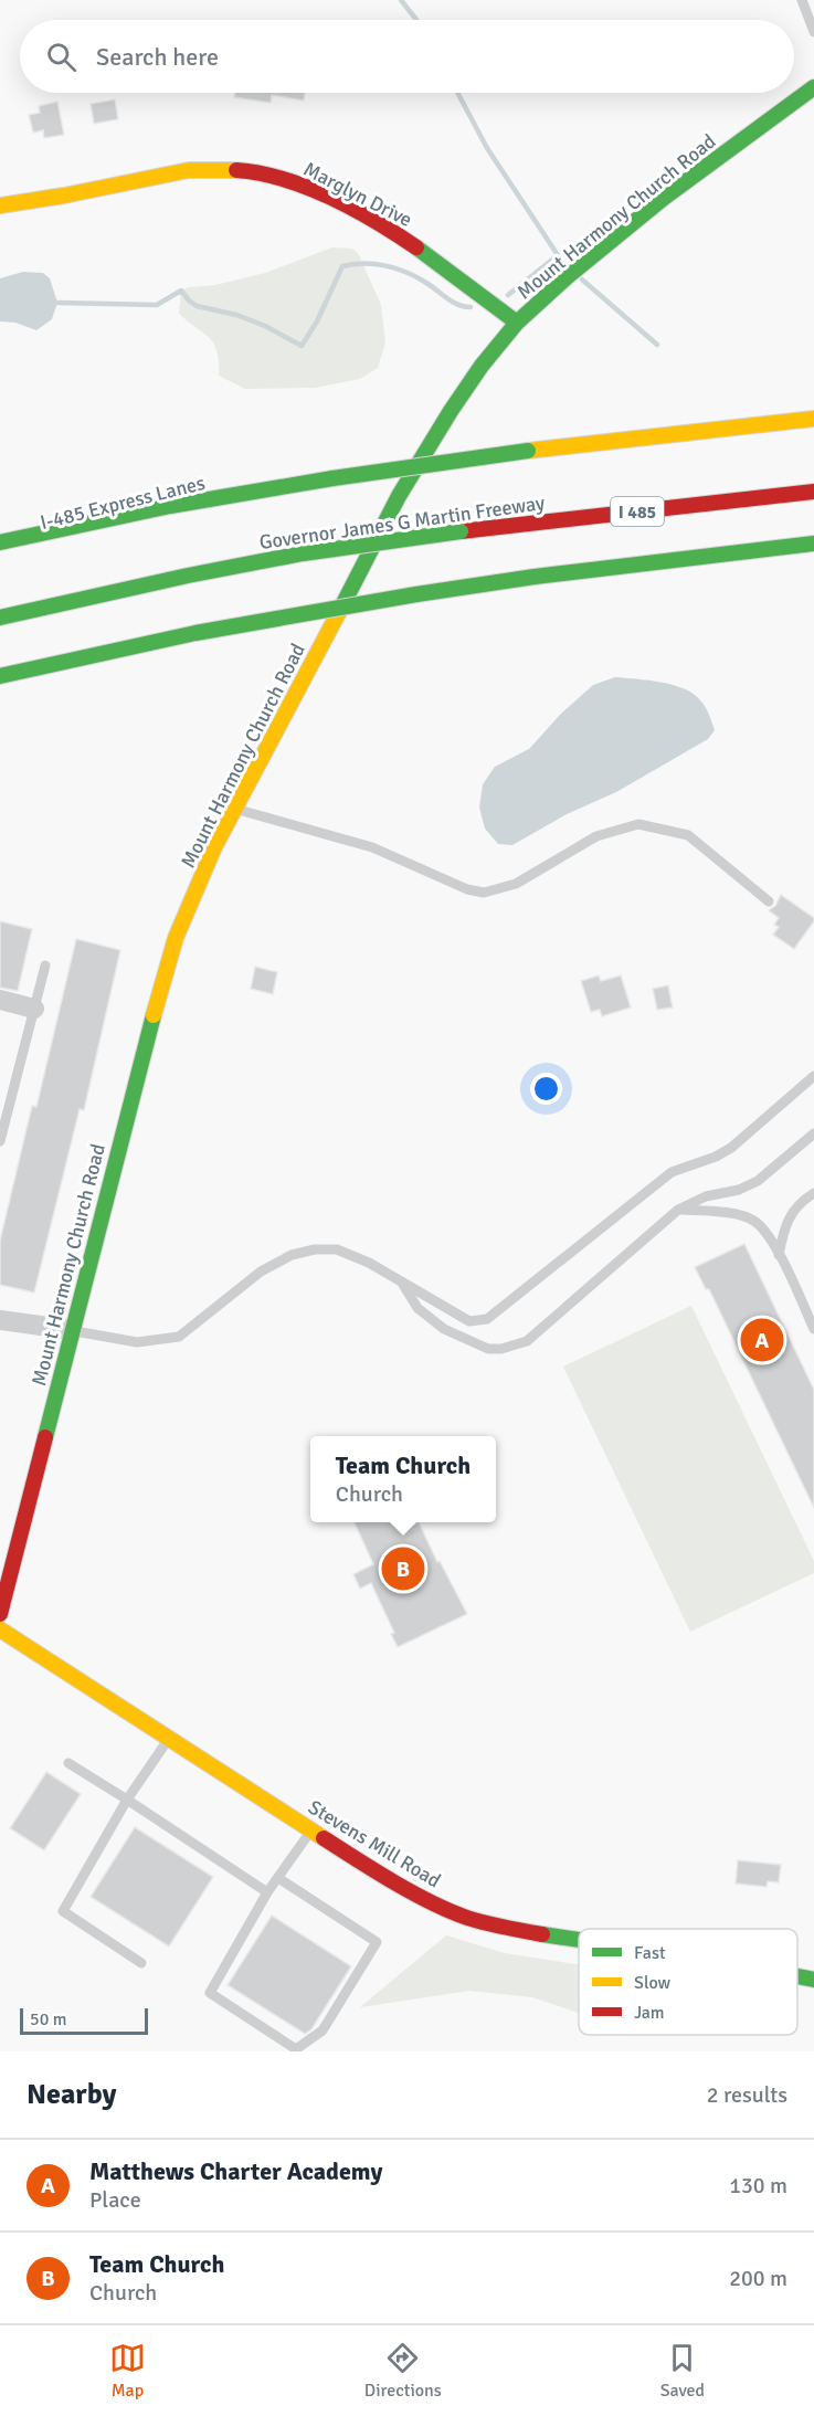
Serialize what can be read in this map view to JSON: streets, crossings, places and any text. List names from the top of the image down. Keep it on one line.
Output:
{"streets":{"main road":["Marglyn Drive","Mount Harmony Church Road","I-485 Express Lanes","I 485","Governor James G Martin Freeway","Stevens Mill Road"]},"crossings":[["Marglyn Drive","Mount Harmony Church Road"],["I 485","Governor James G Martin Freeway"]],"legend":["Fast","Slow","Jam"],"scale_bar":"50 m","page":{"search":"Search here","pins":["A","B"],"popup":["Team Church","Church"],"scale":"50 m","heading":["Nearby","2 results"],"list":[{"mark":"A","name":"Matthews Charter Academy","note":"Place","value":"130 m"},{"mark":"B","name":"Team Church","note":"Church","value":"200 m"}],"nav":["Map","Directions","Saved"]}}
